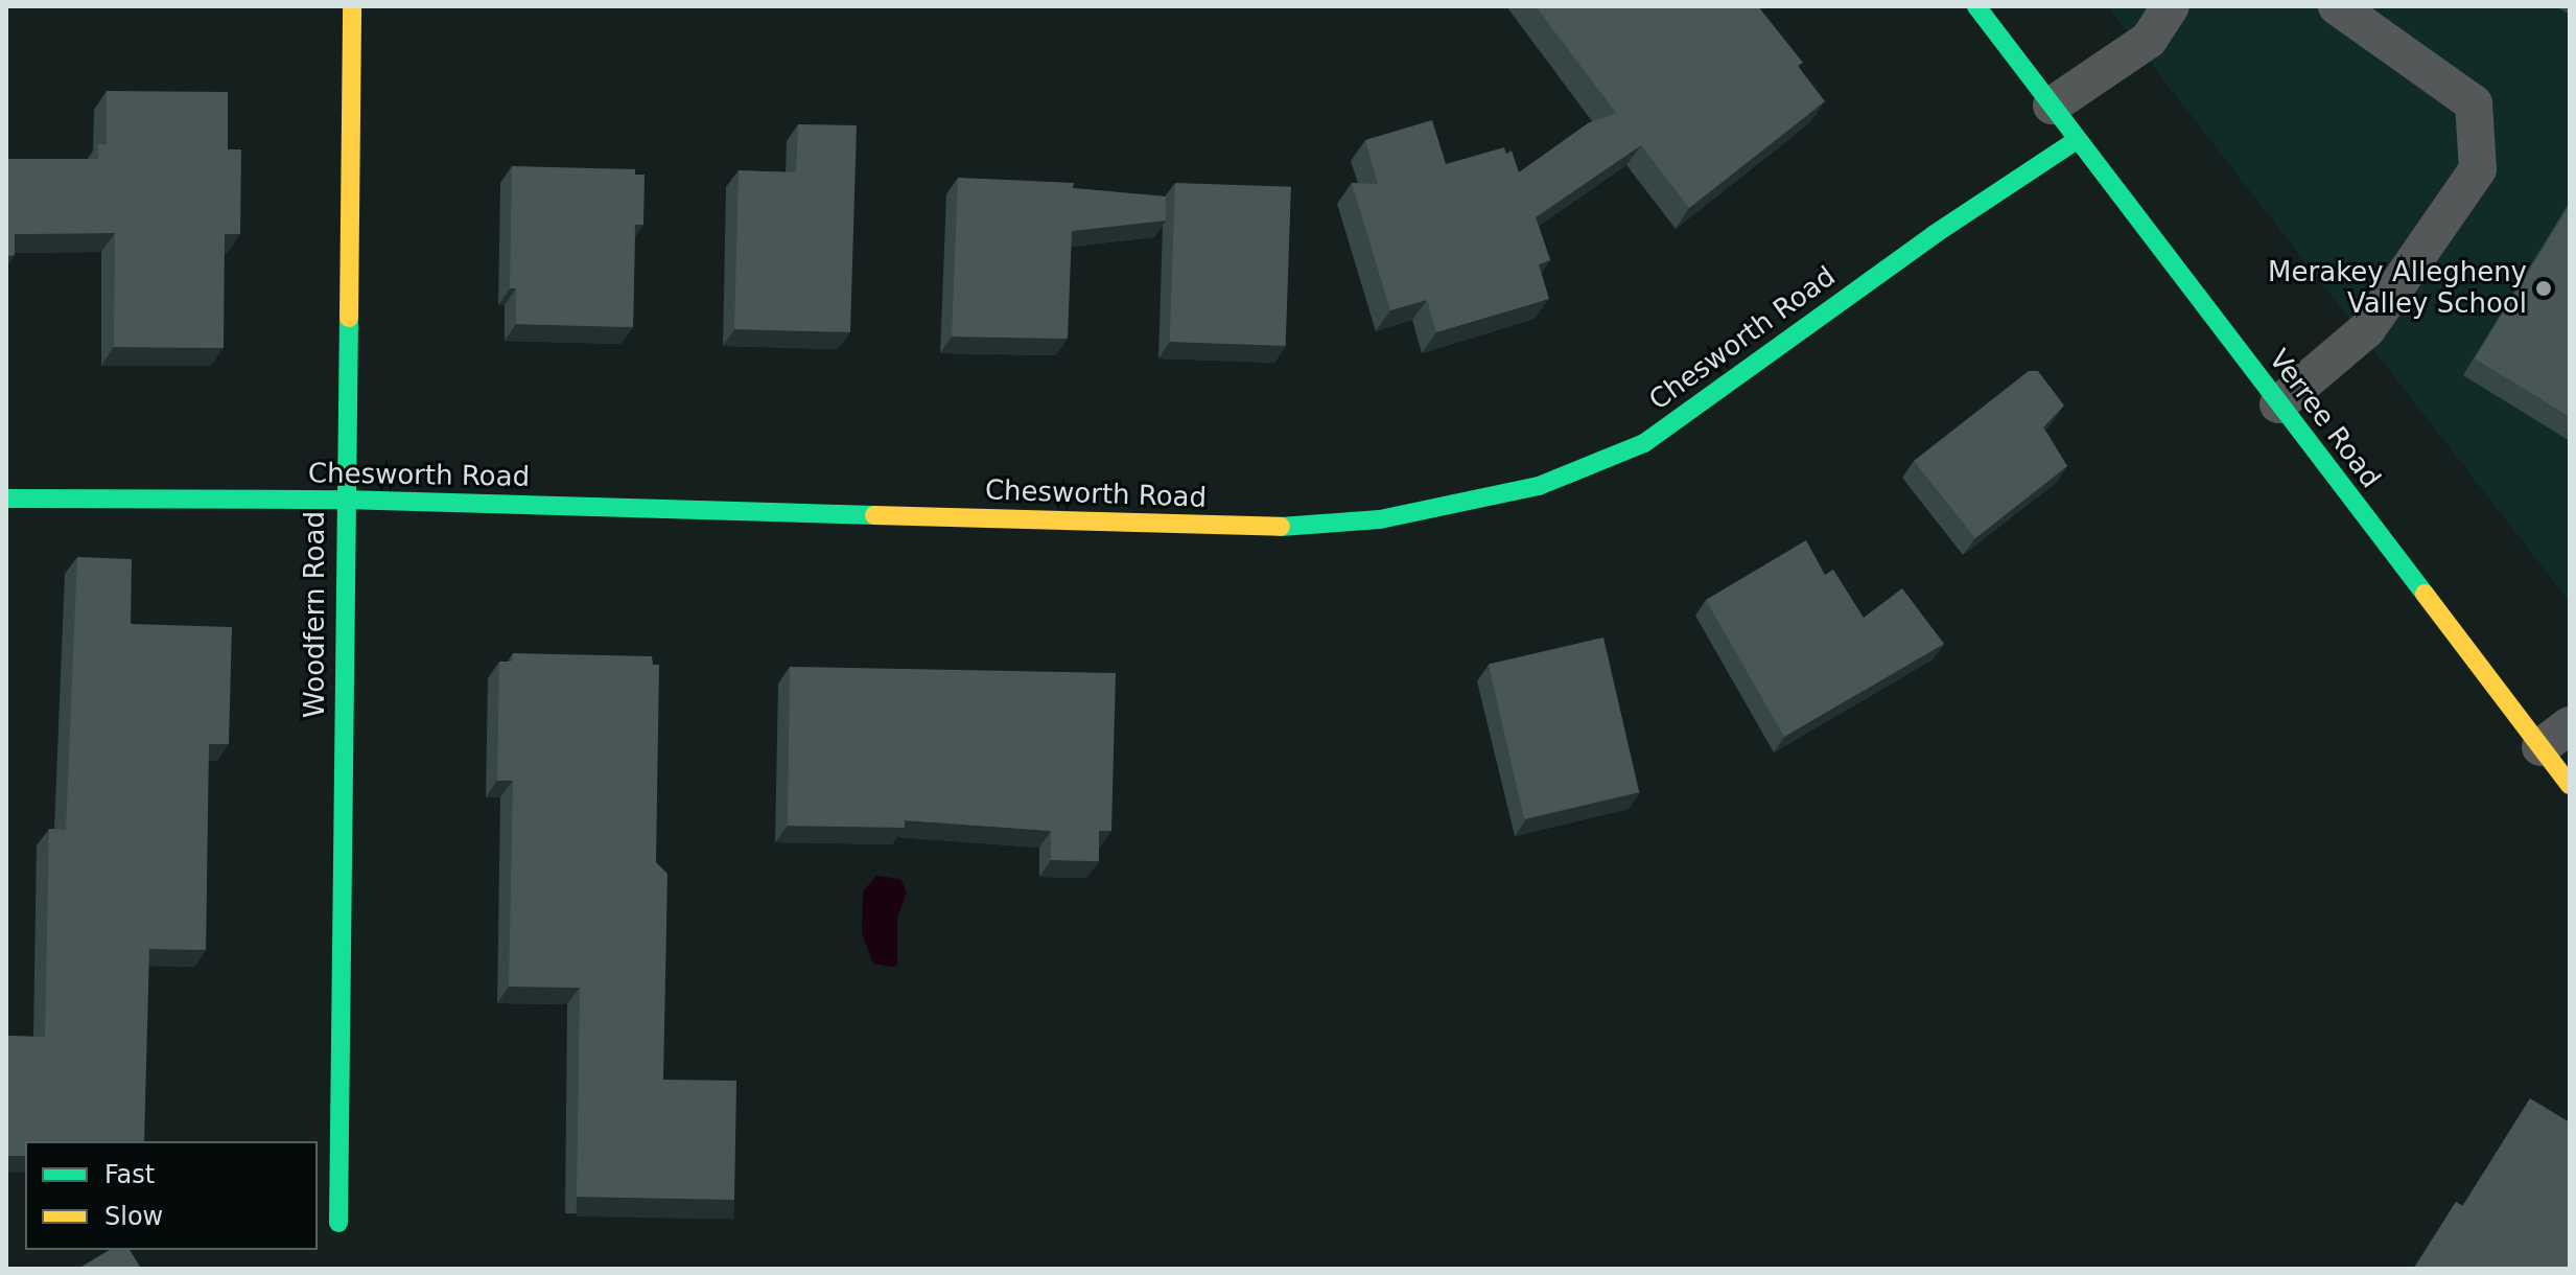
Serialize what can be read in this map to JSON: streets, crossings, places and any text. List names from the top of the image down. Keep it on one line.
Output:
{"streets":{"street":["Chesworth Road","Verree Road","Woodfern Road"]},"crossings":[["Chesworth Road","Verree Road"],["Chesworth Road","Woodfern Road"]],"places":["Merakey Allegheny Valley School"],"legend":["Fast","Slow"]}
